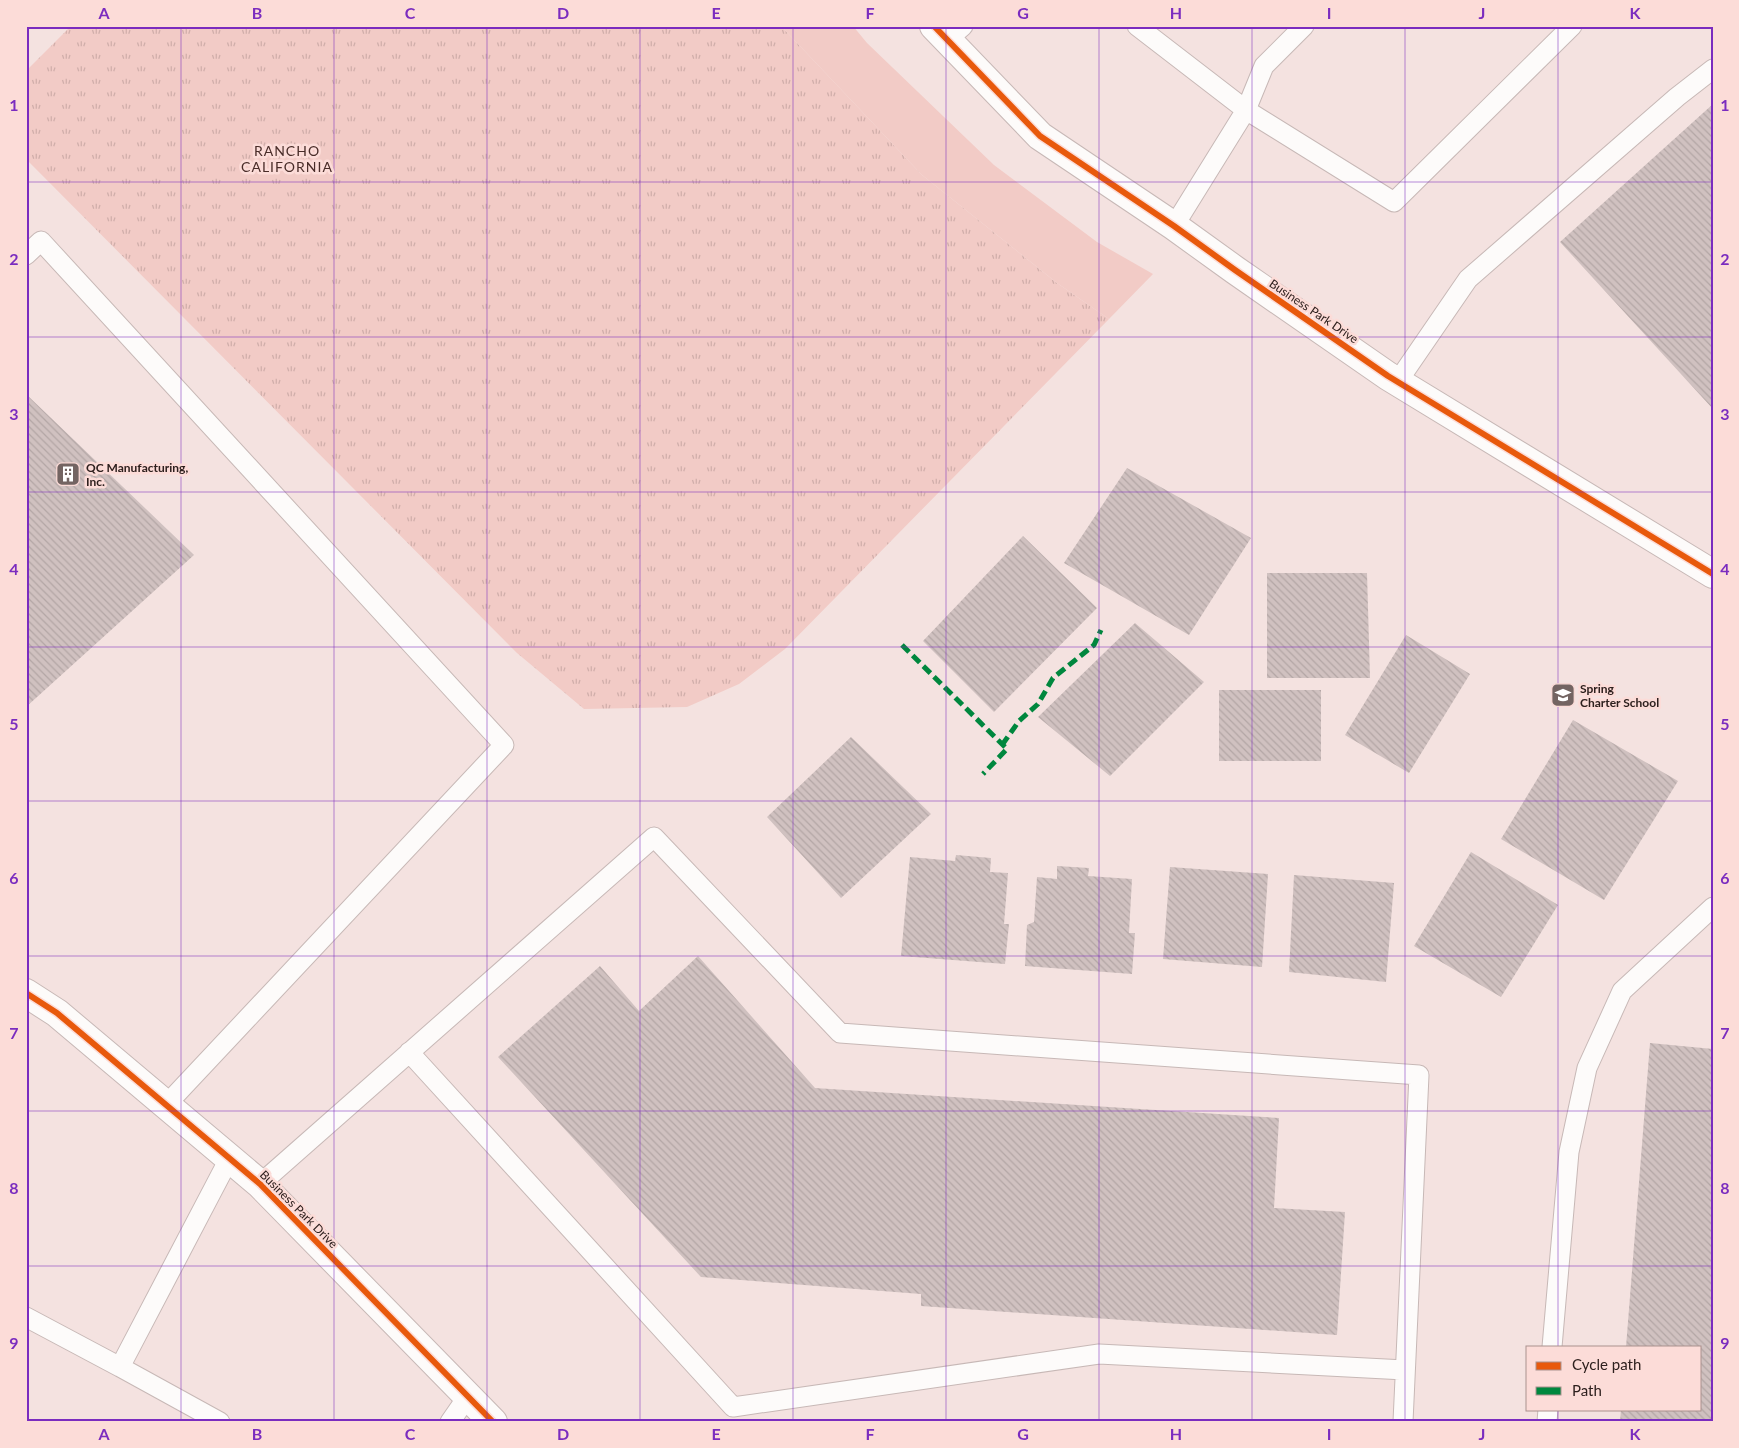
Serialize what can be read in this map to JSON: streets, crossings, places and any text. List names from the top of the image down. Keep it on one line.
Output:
{"streets":{"street":["Business Park Drive"]},"districts":["RANCHO CALIFORNIA"],"places":{"building":["QC Manufacturing, Inc."],"school or university":["Spring Charter School"]},"legend":["Cycle path","Path"],"grid":{"columns":["A","B","C","D","E","F","G","H","I","J","K"],"rows":["1","2","3","4","5","6","7","8","9"]}}
